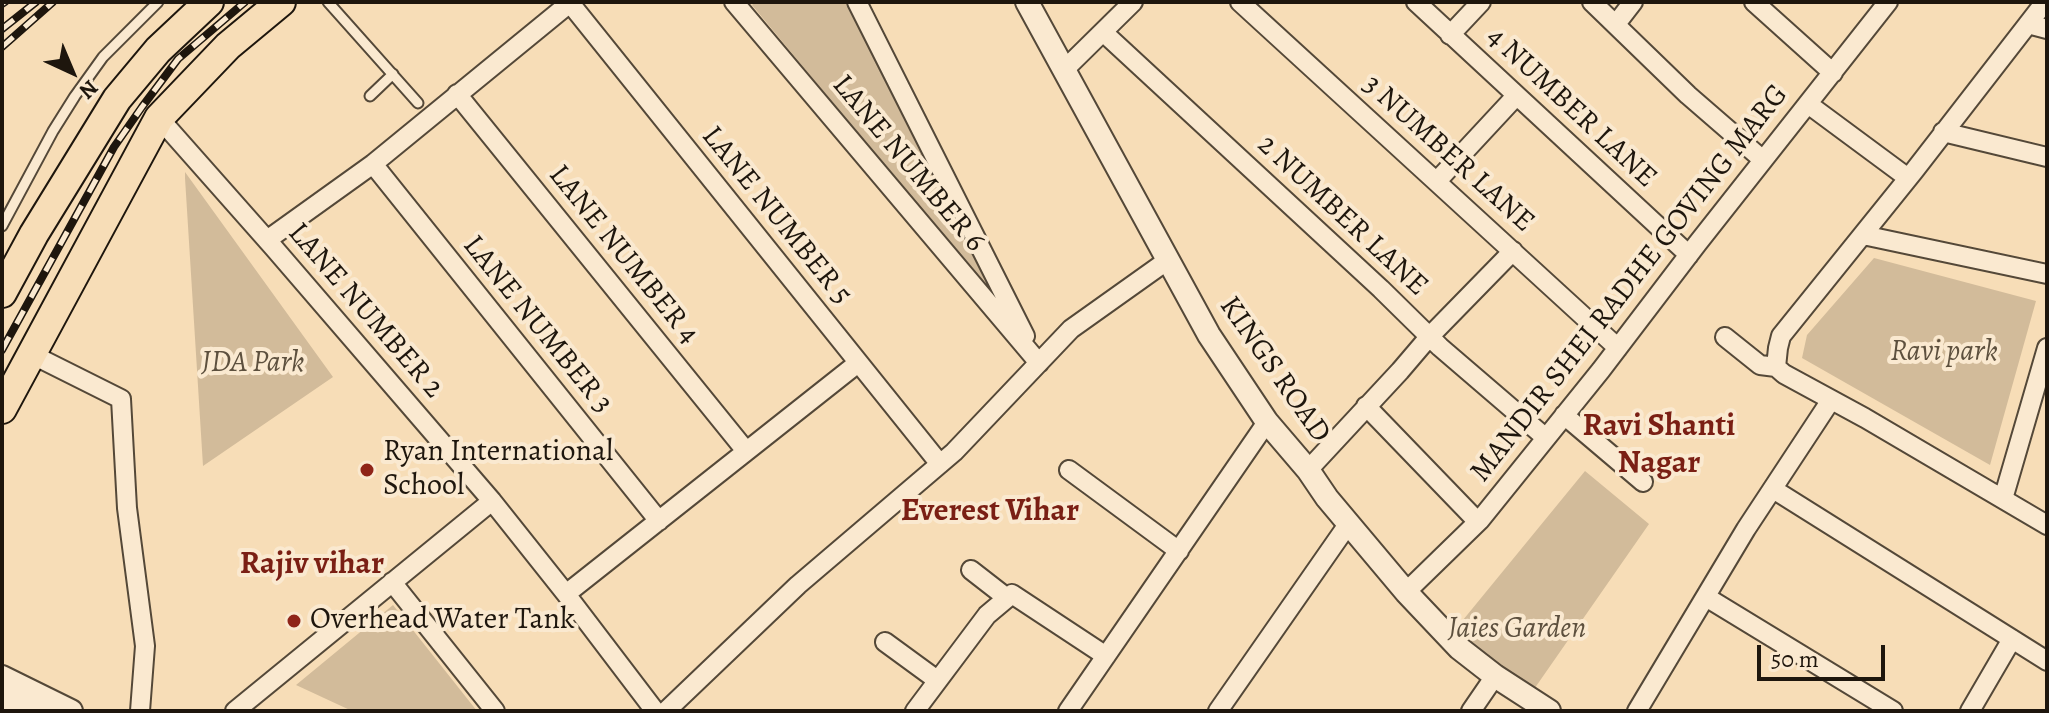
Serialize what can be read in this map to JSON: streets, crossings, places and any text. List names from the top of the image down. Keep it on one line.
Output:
{"streets":{"street":["4 NUMBER LANE","3 NUMBER LANE","LANE NUMBER 6","LANE NUMBER 5","2 NUMBER LANE","LANE NUMBER 4","MANDIR SHEI RADHE GOVING MARG","LANE NUMBER 2","LANE NUMBER 3","KINGS ROAD"]},"crossings":[["4 NUMBER LANE","MANDIR SHEI RADHE GOVING MARG"],["3 NUMBER LANE","MANDIR SHEI RADHE GOVING MARG"],["2 NUMBER LANE","MANDIR SHEI RADHE GOVING MARG"],["MANDIR SHEI RADHE GOVING MARG","KINGS ROAD"]],"districts":["Ravi Shanti Nagar","Everest Vihar","Rajiv vihar"],"parks":["Ravi park","JDA Park","Jaies Garden"],"places":["Ryan International School","Overhead Water Tank"],"scale_bar":"50 m","north":"bottom right"}
